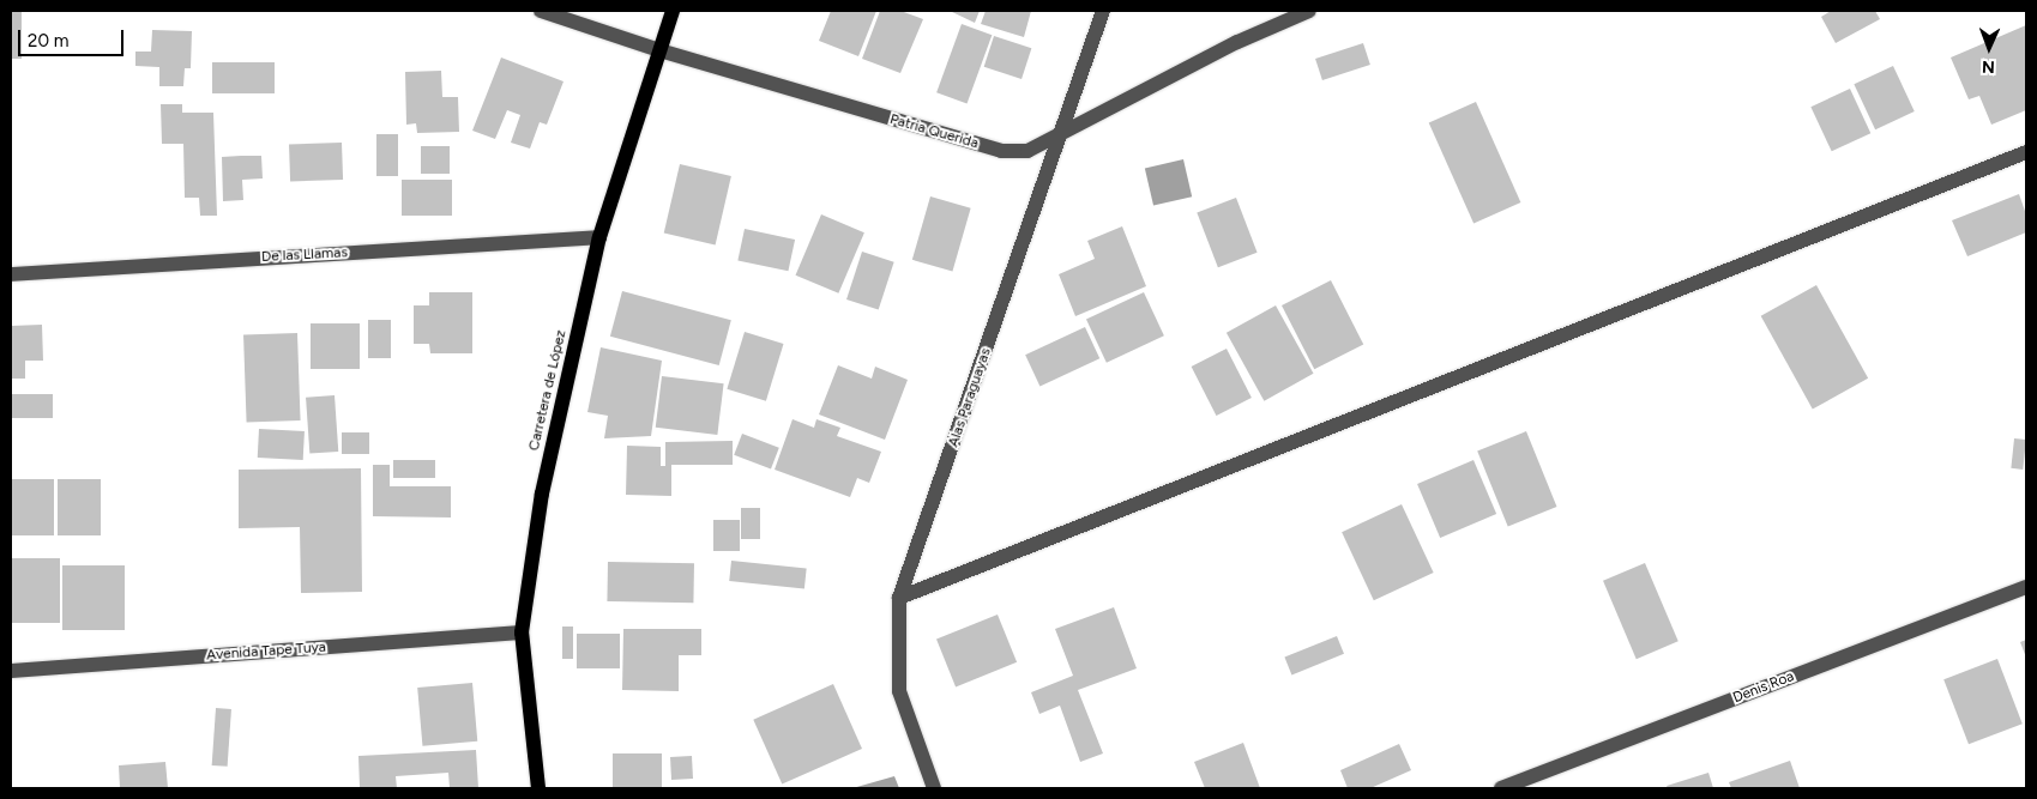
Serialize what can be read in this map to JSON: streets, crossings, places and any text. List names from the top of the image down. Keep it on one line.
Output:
{"streets":{"main road":["Carretera de López"],"street":["Patria Querida","De las Llamas","Alas Paraguayas","Avenida Tape Tuya","Denis Roa"]},"crossings":[["Patria Querida","Carretera de López"],["Patria Querida","Alas Paraguayas"],["De las Llamas","Carretera de López"],["Carretera de López","Avenida Tape Tuya"]],"scale_bar":"20 m","north":"bottom"}
